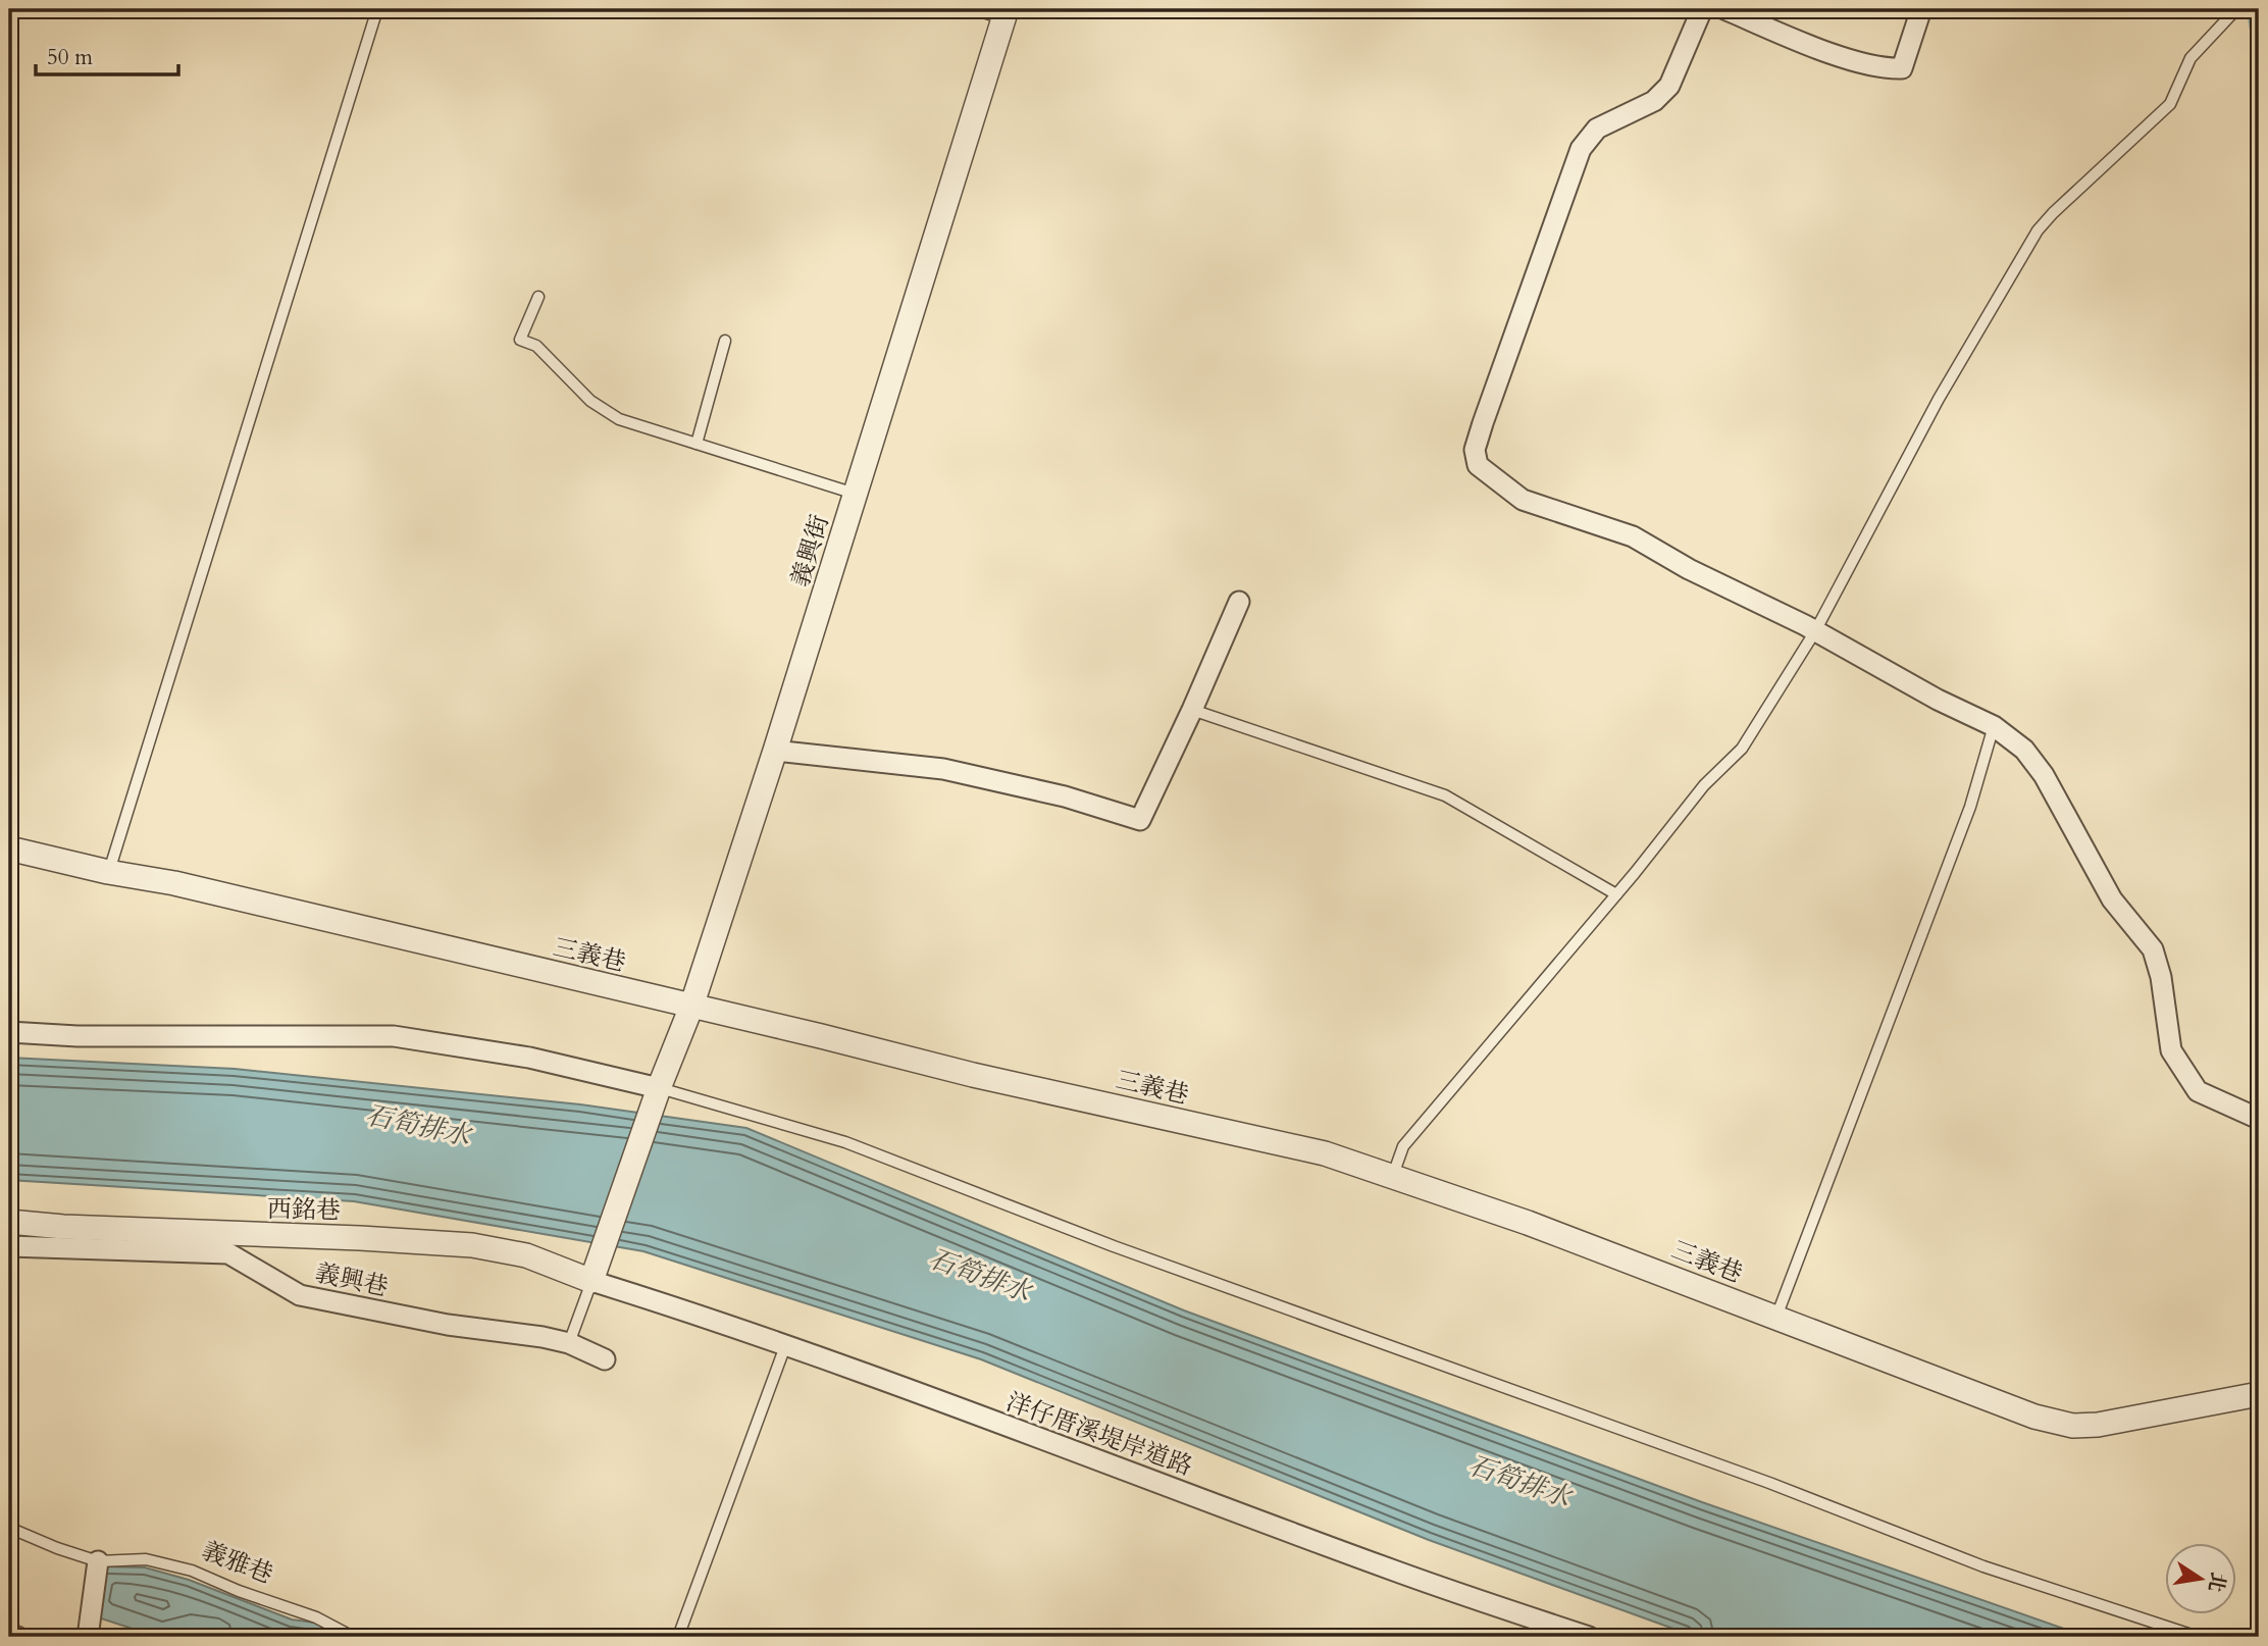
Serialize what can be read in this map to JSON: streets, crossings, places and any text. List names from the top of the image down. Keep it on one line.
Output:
{"streets":{"street":["義興街","三義巷","西銘巷","義興巷","洋仔厝溪堤岸道路"],"lane":["義雅巷"]},"crossings":[["義興街","三義巷"],["義興街","西銘巷"],["義興街","洋仔厝溪堤岸道路"],["西銘巷","洋仔厝溪堤岸道路"]],"water":["石筍排水"],"scale_bar":"50 m","north":"right"}
